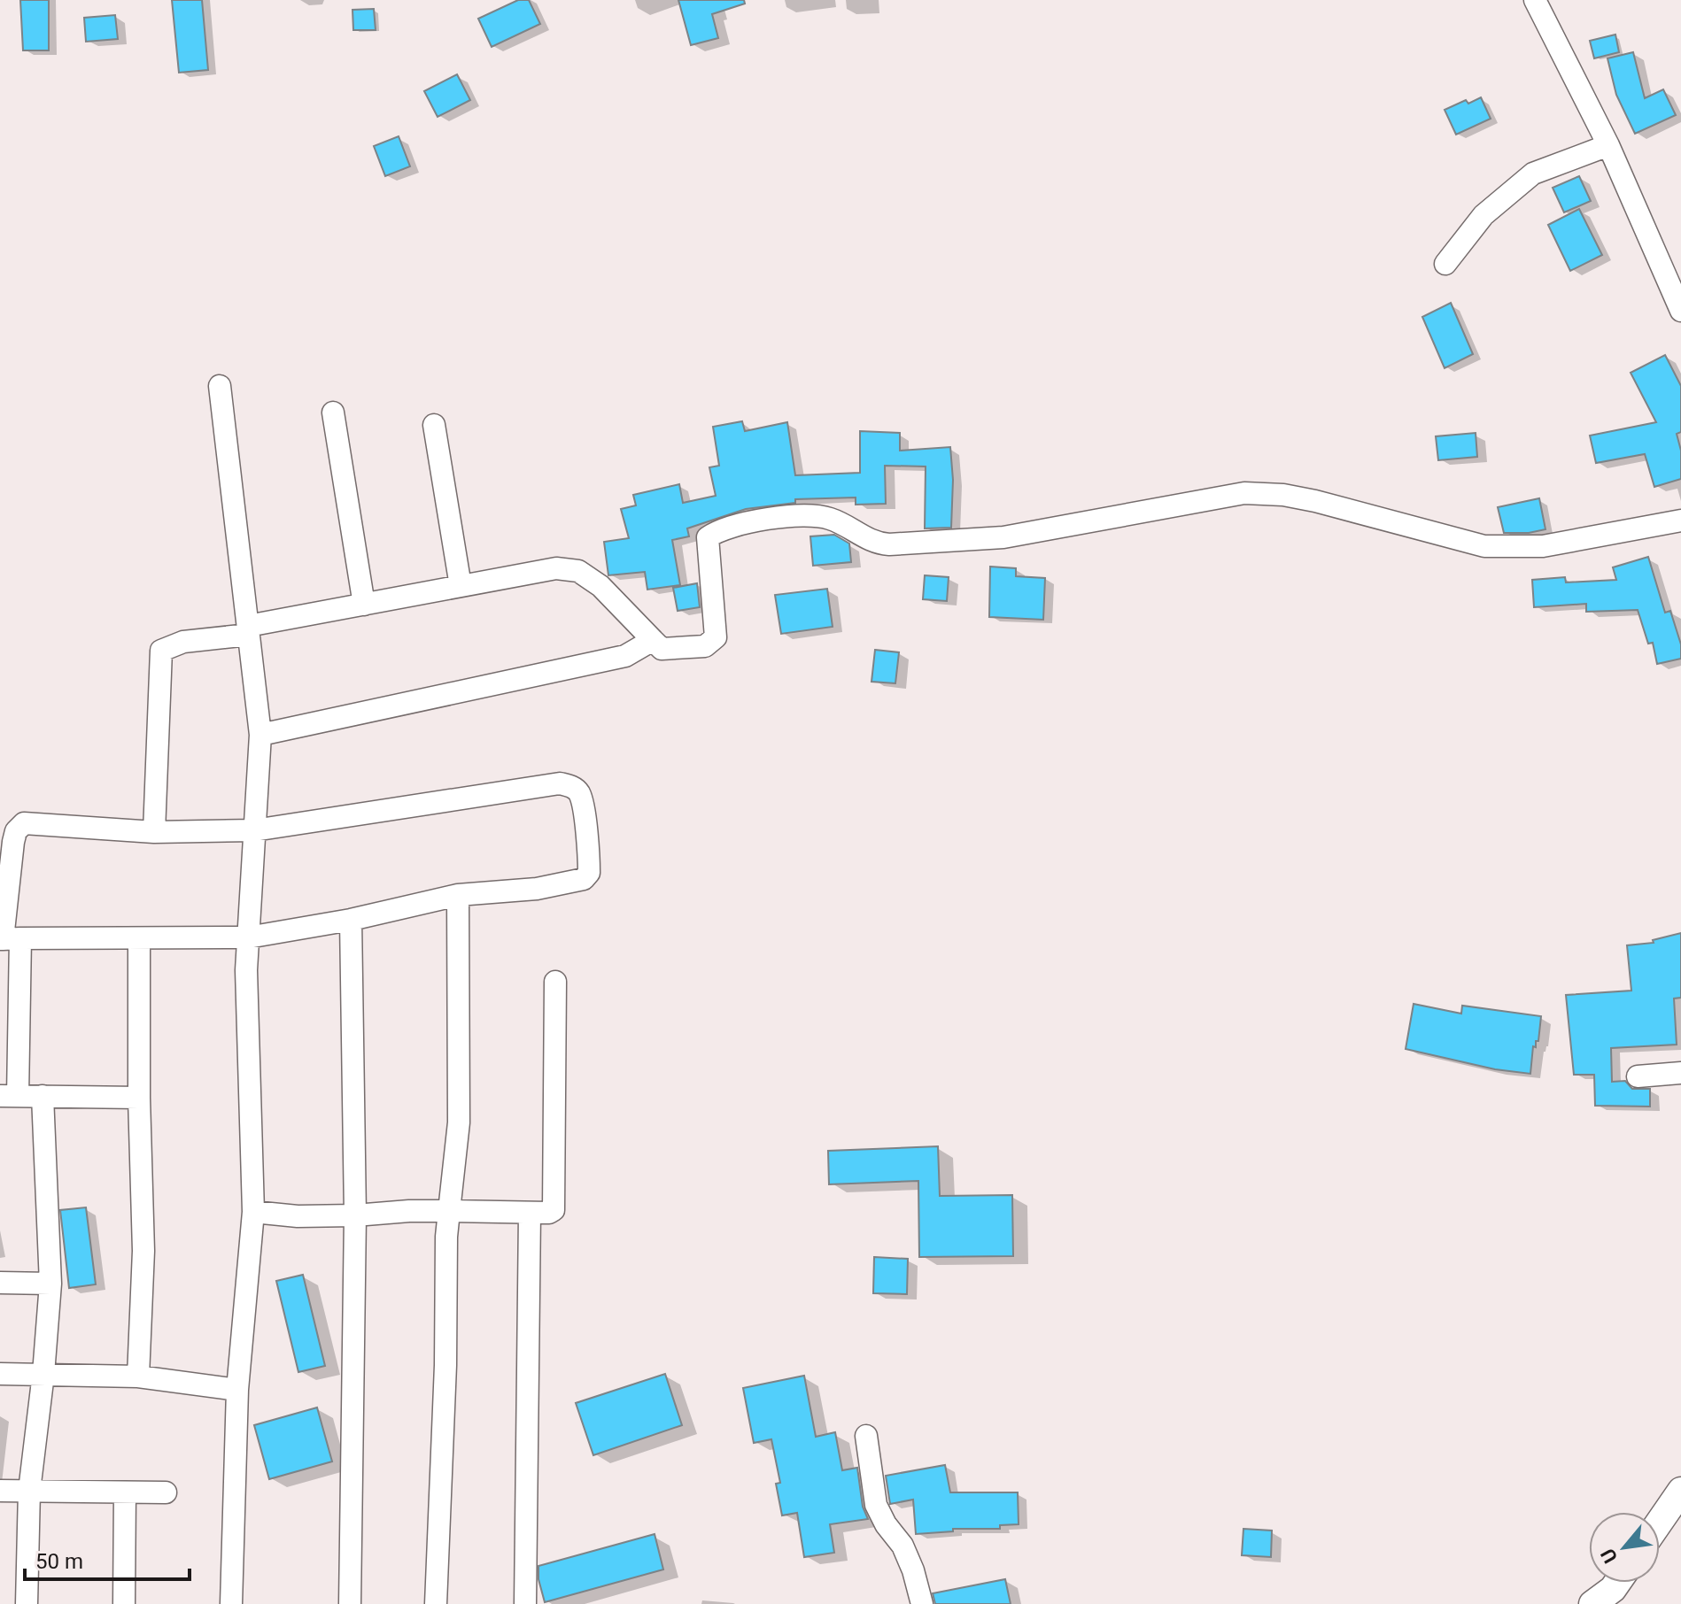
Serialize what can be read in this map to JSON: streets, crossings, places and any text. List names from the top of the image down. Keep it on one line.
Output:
{"scale_bar":"50 m","north":"bottom left"}
